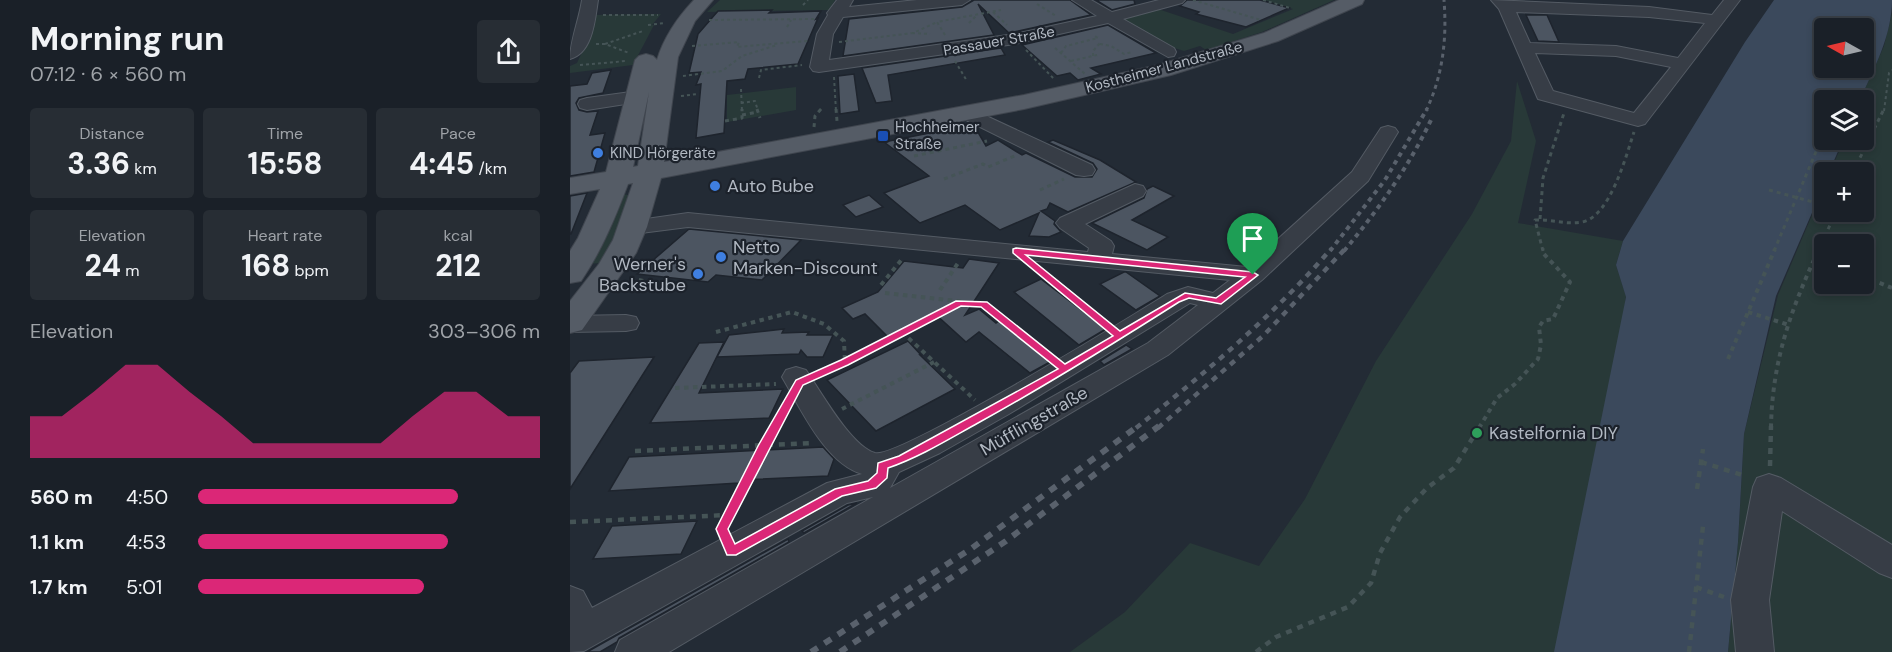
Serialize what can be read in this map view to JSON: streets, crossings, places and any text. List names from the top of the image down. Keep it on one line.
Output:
{"streets":{"main road":["Kostheimer Landstraße"],"street":["Passauer Straße","Müfflingstraße"]},"places":{"transit":["Hochheimer Straße"],"other":["KIND Hörgeräte","Auto Bube","Netto Marken-Discount","Werner's Backstube","Kastelfornia DIY"]},"north":"left","page":{"heading":["Morning run","07:12 · 6 × 560 m"],"map_buttons":["+","−"],"stats":[["Distance","3.36 km"],["Time","15:58"],["Pace","4:45 /km"],["Elevation","24 m"],["Heart rate","168 bpm"],["kcal","212"]],"chart":["Elevation","303–306 m"],"list":[{"name":"560 m","note":"4:50"},{"name":"1.1 km","note":"4:53"},{"name":"1.7 km","note":"5:01"}]}}
